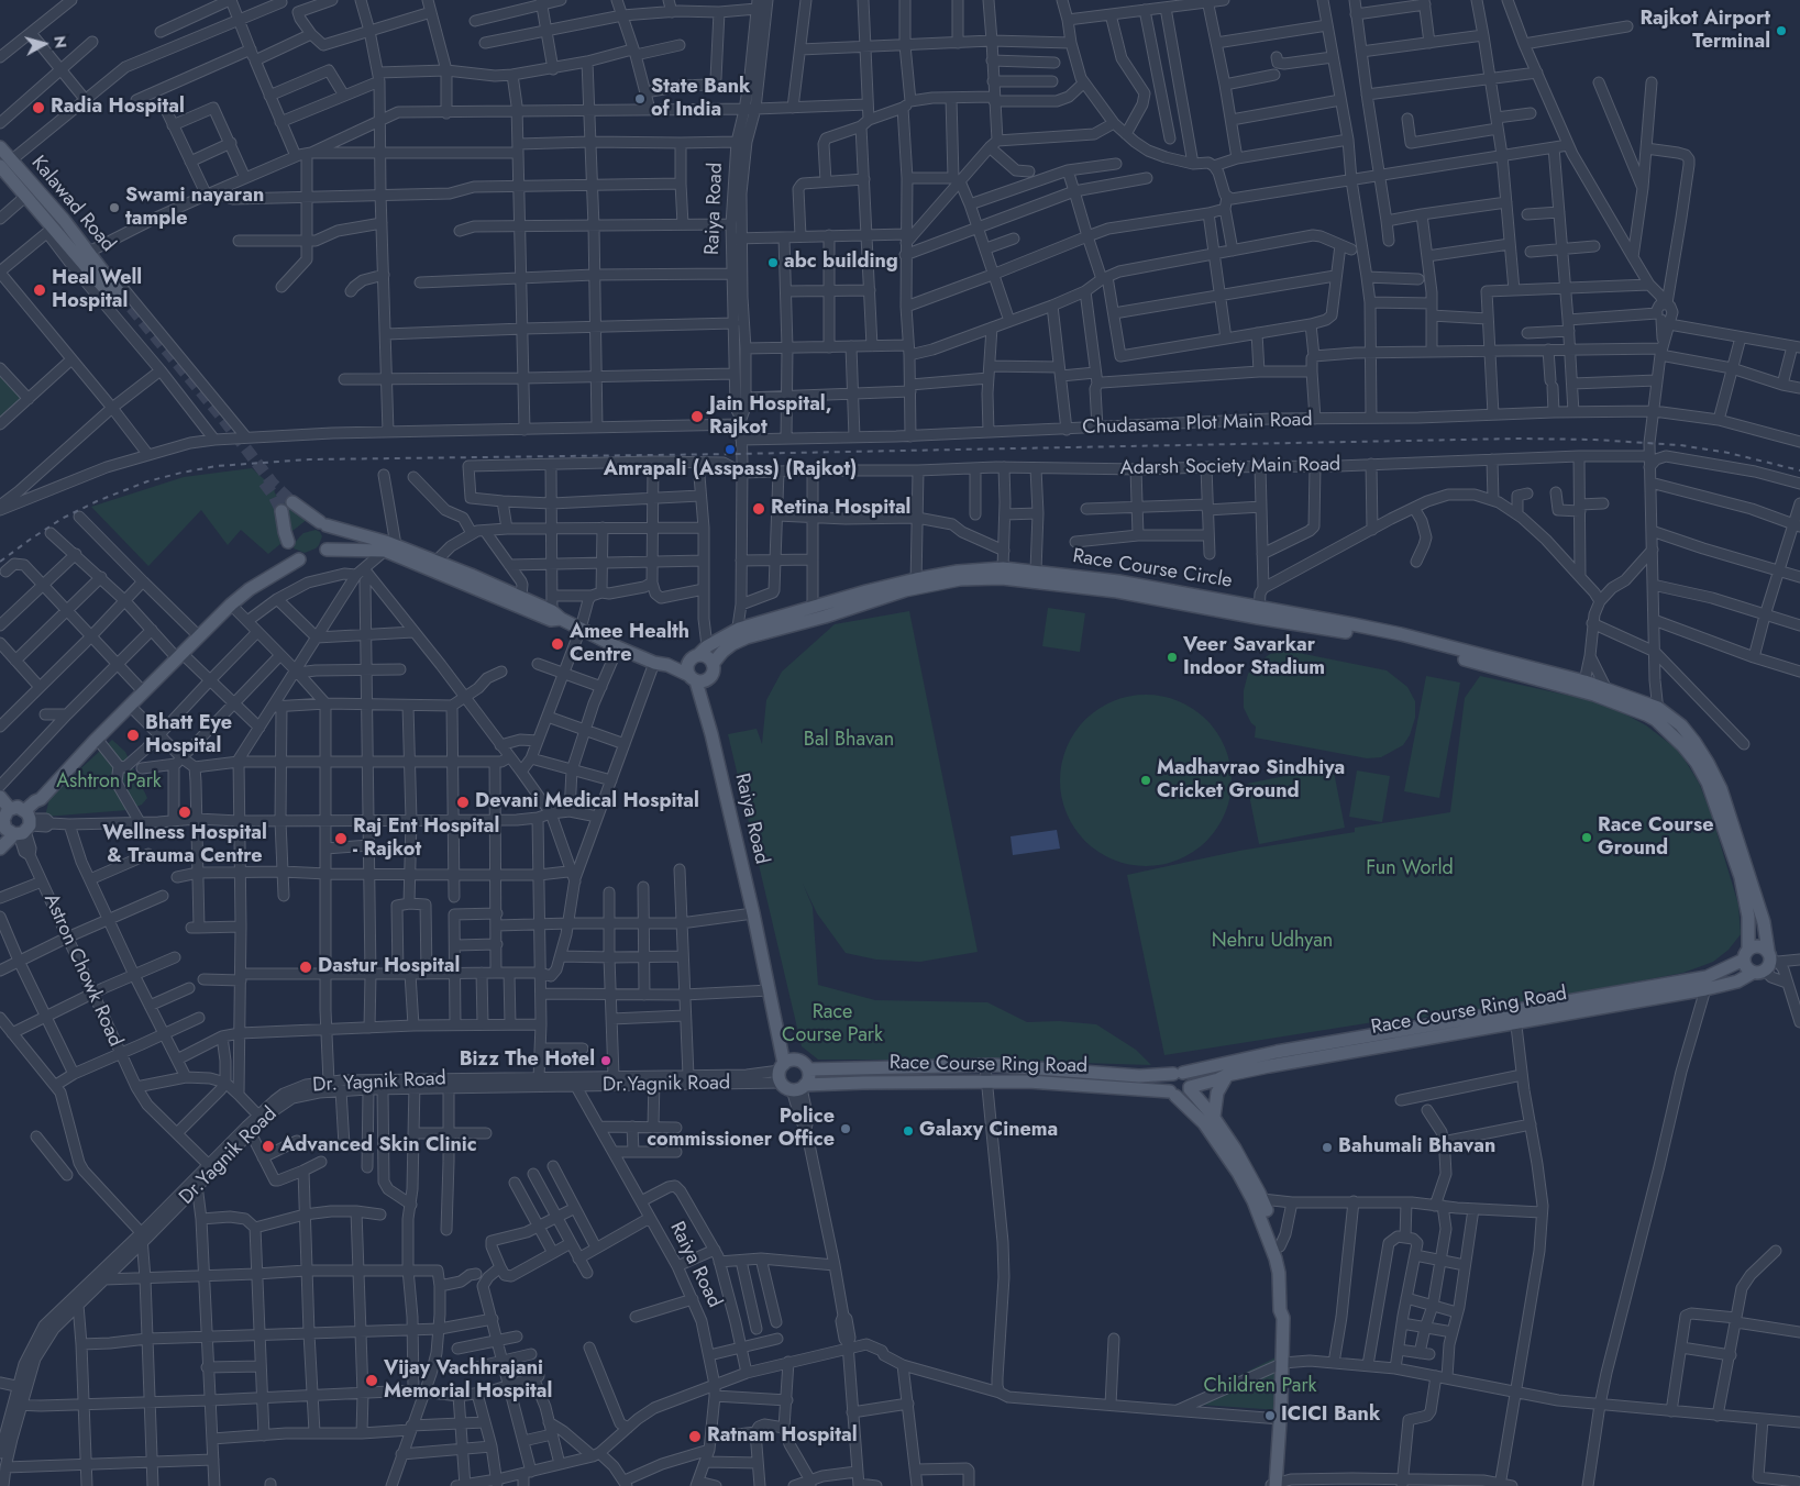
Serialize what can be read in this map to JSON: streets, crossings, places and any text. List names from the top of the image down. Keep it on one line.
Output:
{"streets":{"main road":["Kalawad Road","Raiya Road","Race Course Circle","Race Course Ring Road"],"street":["Chudasama Plot Main Road","Adarsh Society Main Road","Astron Chowk Road","Dr. Yagnik Road","Dr.Yagnik Road"]},"crossings":[["Raiya Road","Chudasama Plot Main Road"],["Raiya Road","Adarsh Society Main Road"],["Raiya Road","Race Course Circle"],["Raiya Road","Race Course Ring Road"],["Raiya Road","Dr. Yagnik Road"],["Raiya Road","Dr.Yagnik Road"],["Astron Chowk Road","Dr. Yagnik Road"],["Race Course Ring Road","Dr. Yagnik Road"],["Race Course Ring Road","Dr.Yagnik Road"],["Dr. Yagnik Road","Dr.Yagnik Road"]],"parks":["Bal Bhavan","Ashtron Park","Fun World","Nehru Udhyan","Race Course Park","Children Park"],"places":["Rajkot Airport Terminal","State Bank of India","Radia Hospital","Swami nayaran tample","abc building","Heal Well Hospital","Jain Hospital, Rajkot","Amrapali (Asspass) (Rajkot)","Retina Hospital","Amee Health Centre","Veer Savarkar Indoor Stadium","Bhatt Eye Hospital","Madhavrao Sindhiya Cricket Ground","Devani Medical Hospital","Wellness Hospital & Trauma Centre","Race Course Ground","Raj Ent Hospital - Rajkot","Dastur Hospital","Bizz The Hotel","Police commissioner Office","Galaxy Cinema","Advanced Skin Clinic","Bahumali Bhavan","Vijay Vachhrajani Memorial Hospital","ICICI Bank","Ratnam Hospital"],"north":"right"}
